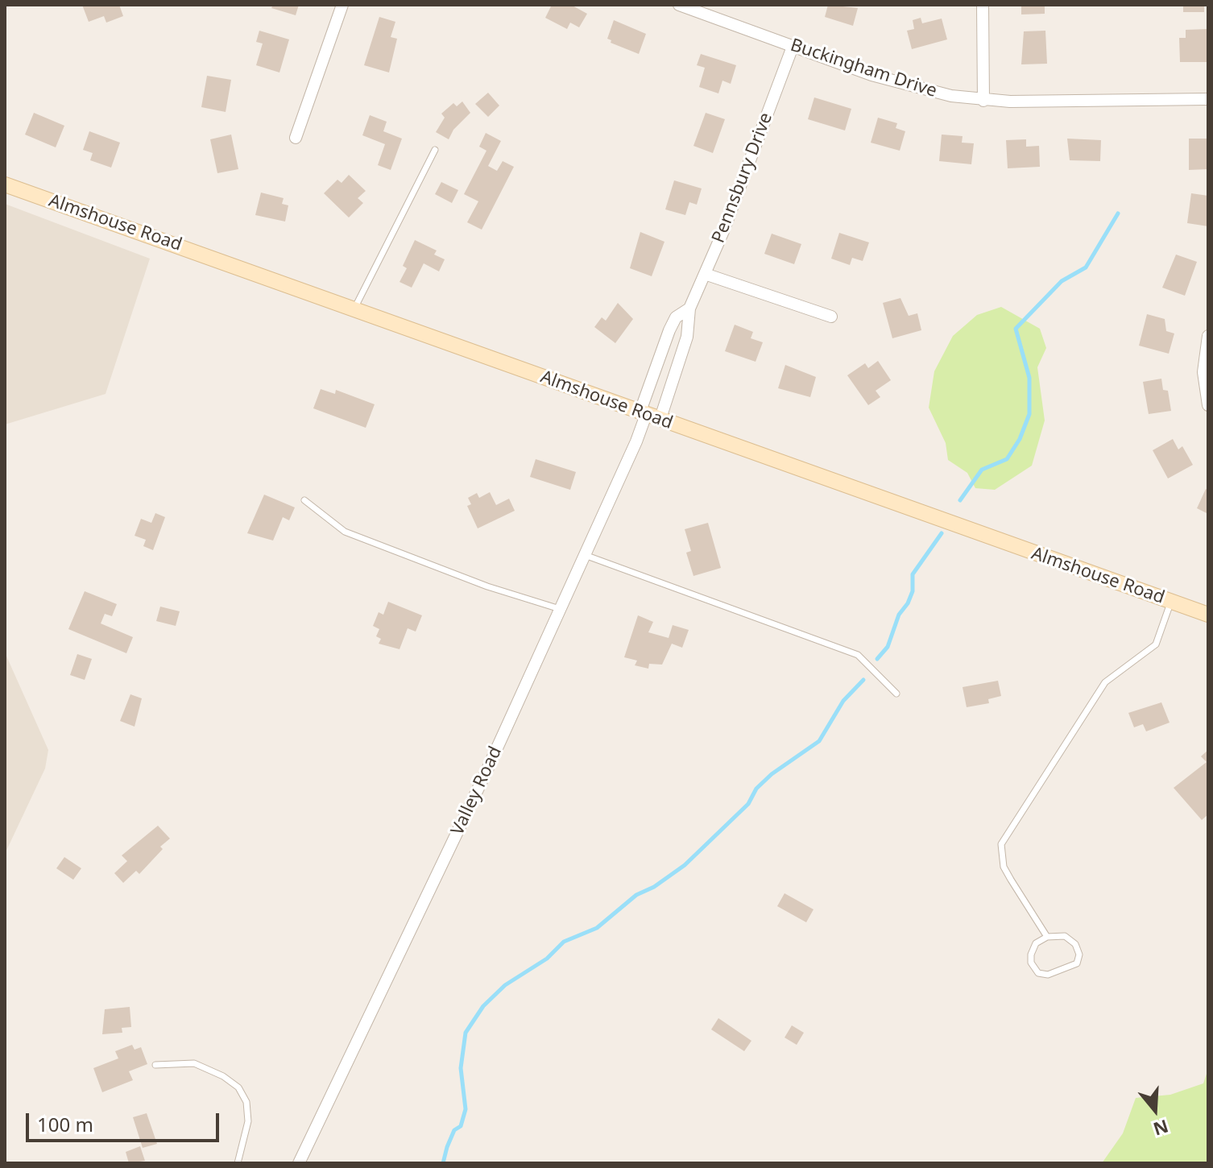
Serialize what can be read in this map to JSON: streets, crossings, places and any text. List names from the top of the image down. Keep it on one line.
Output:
{"streets":{"main road":["Almshouse Road"],"street":["Buckingham Drive","Pennsbury Drive","Valley Road"]},"crossings":[["Buckingham Drive","Pennsbury Drive"],["Pennsbury Drive","Almshouse Road"],["Pennsbury Drive","Valley Road"],["Almshouse Road","Valley Road"]],"scale_bar":"100 m","north":"bottom"}
